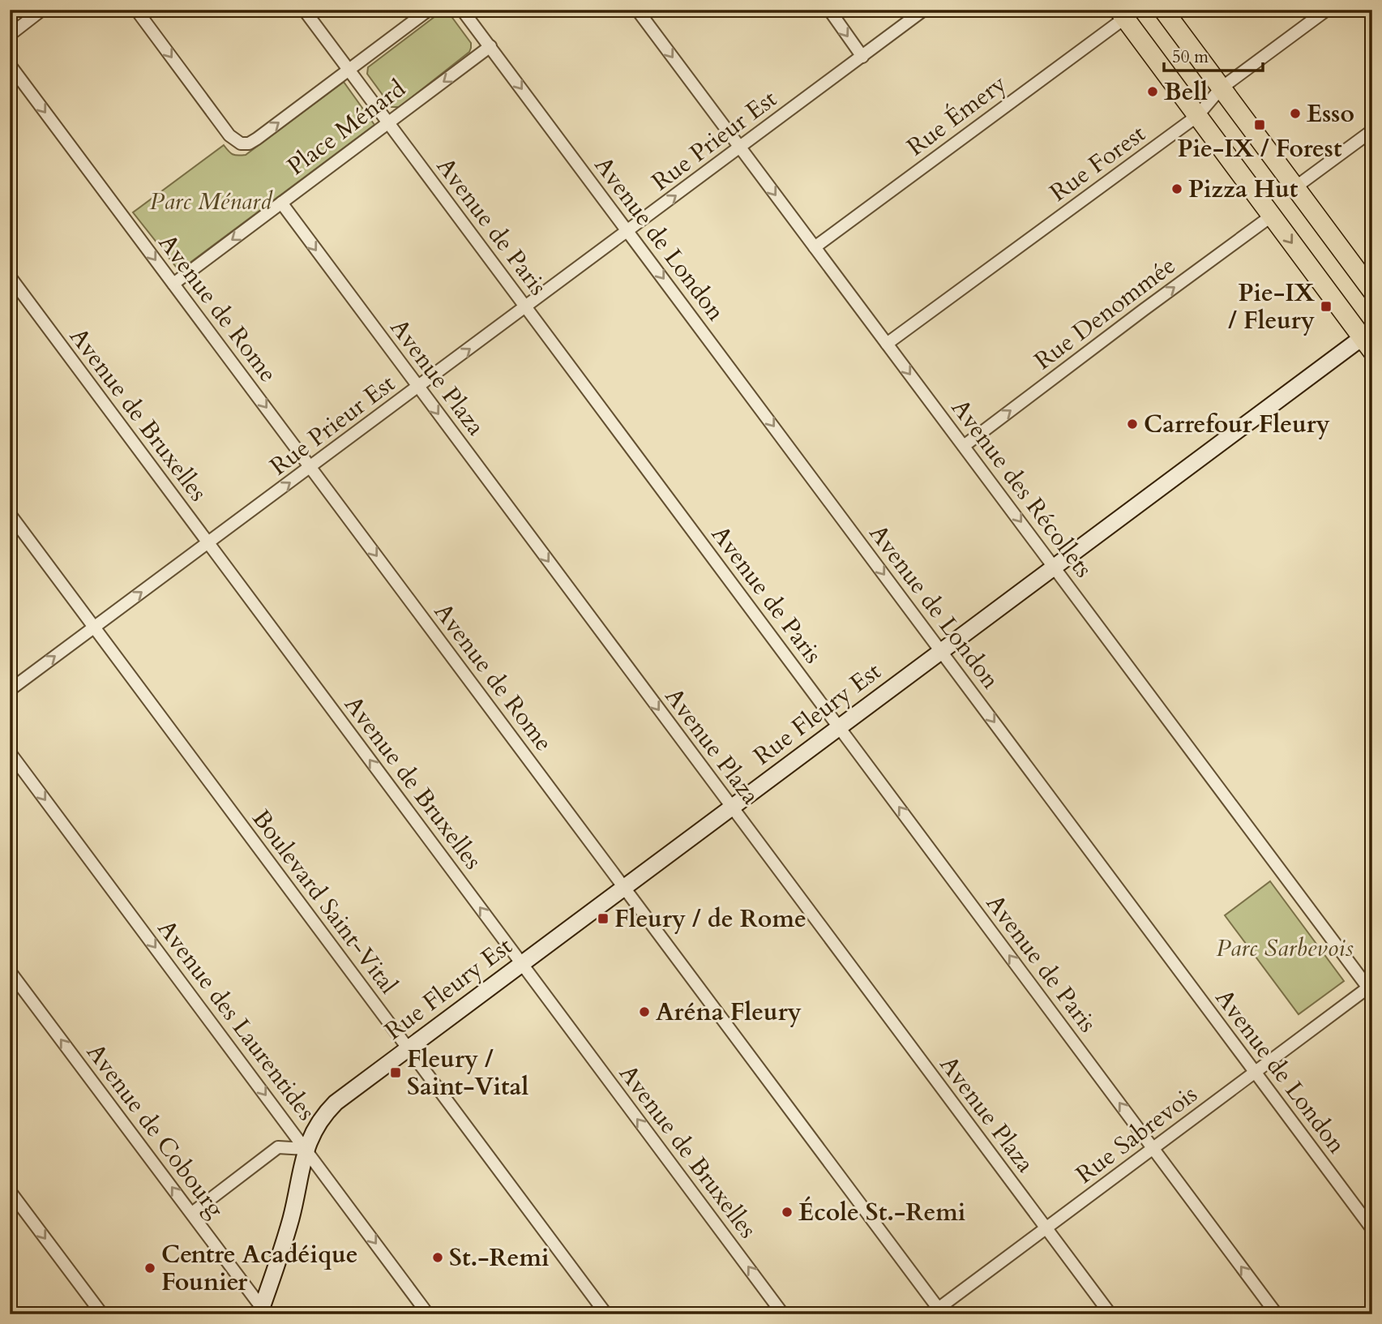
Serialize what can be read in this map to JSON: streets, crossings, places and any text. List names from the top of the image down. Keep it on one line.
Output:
{"streets":{"street":["Rue Émery","Place Ménard","Rue Prieur Est","Rue Forest","Avenue de Paris","Avenue de London","Avenue de Rome","Rue Denommée","Avenue Plaza","Avenue de Bruxelles","Avenue des Récollets","Rue Fleury Est","Boulevard Saint-Vital","Avenue des Laurentides","Avenue de Cobourg","Rue Sabrevois"]},"crossings":[["Rue Émery","Avenue des Récollets"],["Place Ménard","Avenue de Paris"],["Place Ménard","Avenue de London"],["Place Ménard","Avenue de Rome"],["Place Ménard","Avenue Plaza"],["Rue Prieur Est","Avenue de Paris"],["Rue Prieur Est","Avenue de London"],["Rue Prieur Est","Avenue de Rome"],["Rue Prieur Est","Avenue Plaza"],["Rue Prieur Est","Avenue de Bruxelles"],["Rue Prieur Est","Avenue des Récollets"],["Rue Prieur Est","Boulevard Saint-Vital"],["Rue Forest","Avenue des Récollets"],["Avenue de Paris","Rue Fleury Est"],["Avenue de Paris","Rue Sabrevois"],["Avenue de London","Rue Fleury Est"],["Avenue de London","Rue Sabrevois"],["Avenue de Rome","Rue Fleury Est"],["Avenue de Rome","Rue Sabrevois"],["Rue Denommée","Avenue des Récollets"],["Avenue Plaza","Rue Fleury Est"],["Avenue Plaza","Rue Sabrevois"],["Avenue de Bruxelles","Rue Fleury Est"],["Avenue des Récollets","Rue Fleury Est"],["Avenue des Récollets","Rue Sabrevois"],["Rue Fleury Est","Boulevard Saint-Vital"],["Rue Fleury Est","Avenue des Laurentides"],["Rue Fleury Est","Avenue de Cobourg"]],"one_way":["Rue Prieur Est","Avenue de Paris","Avenue de London","Avenue de Rome","Rue Denommée","Avenue Plaza","Avenue de Bruxelles","Avenue des Récollets","Avenue des Laurentides","Avenue de Cobourg"],"parks":["Parc Ménard","Parc Sarbevois"],"places":{"other":["Bell","Esso","Pizza Hut","Carrefour Fleury","Aréna Fleury","École St.-Remi","St.-Remi","Centre Acadéique Founier"],"transit":["Pie-IX / Forest","Pie-IX / Fleury","Fleury / de Rome","Fleury / Saint-Vital"]},"scale_bar":"50 m"}
